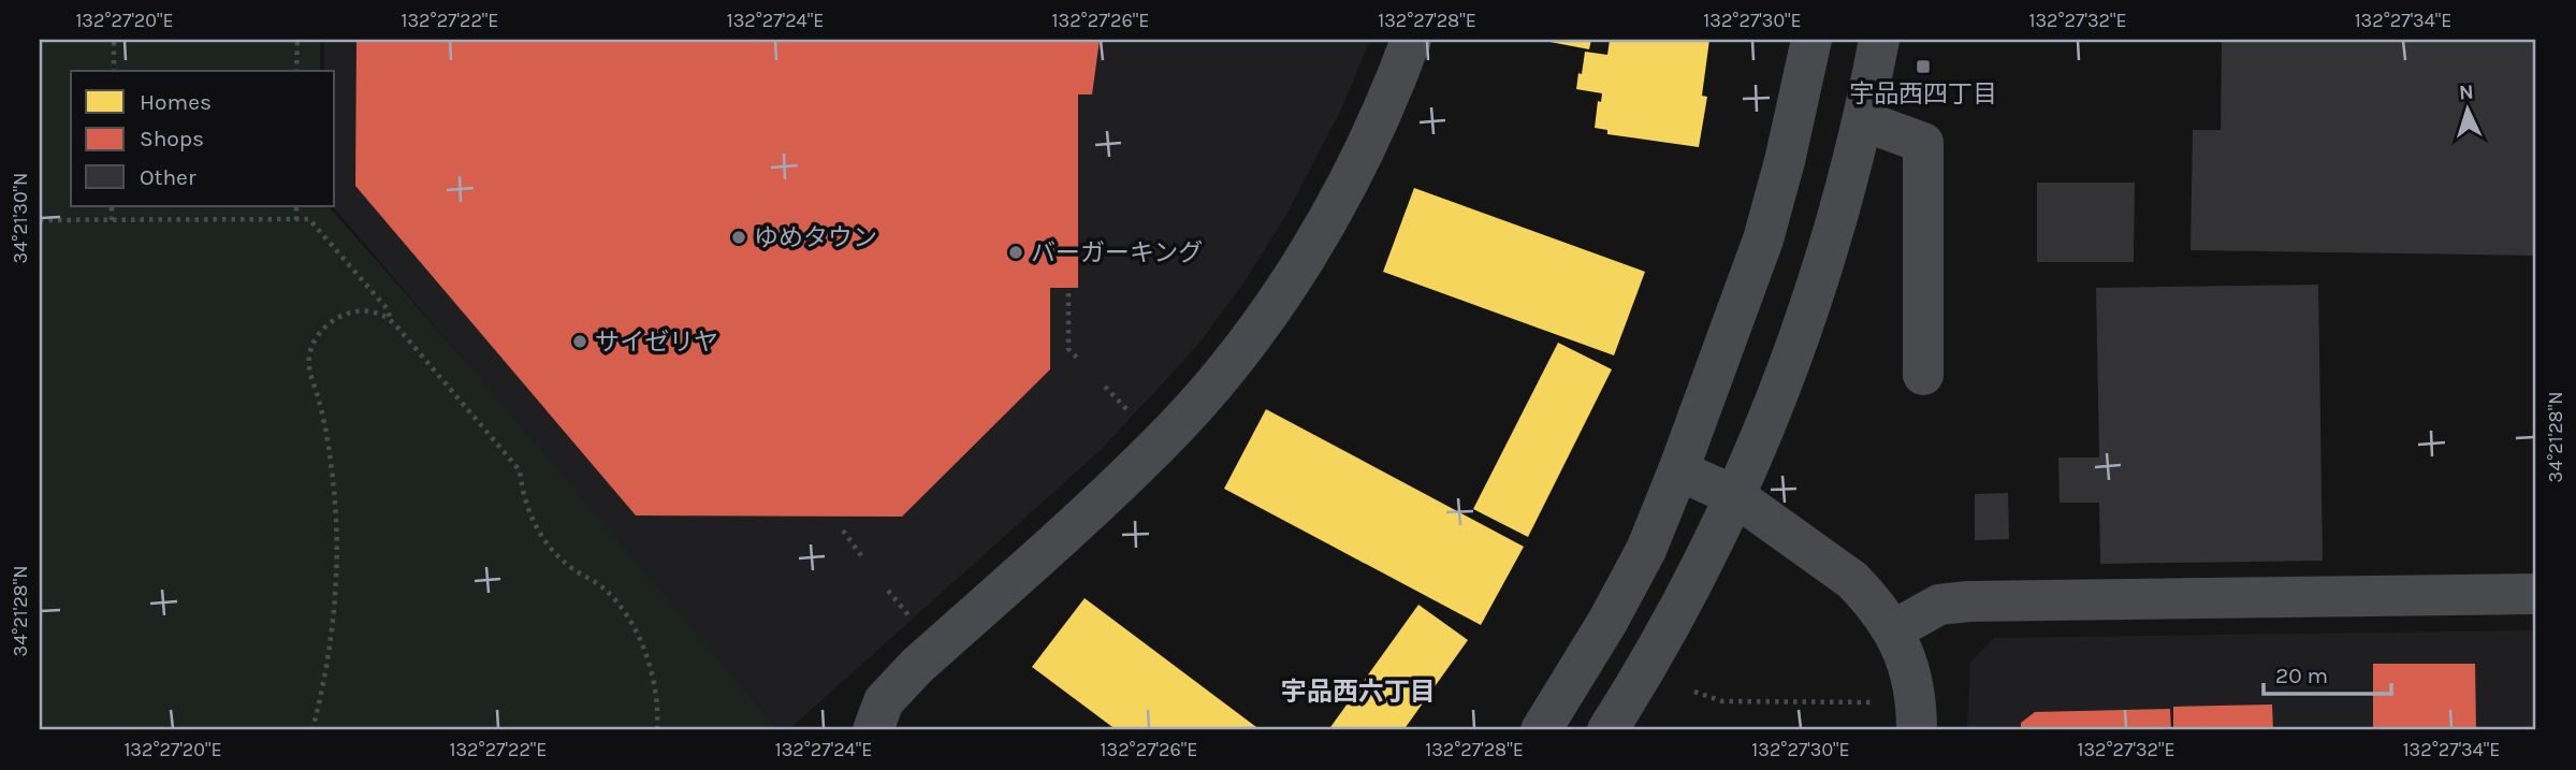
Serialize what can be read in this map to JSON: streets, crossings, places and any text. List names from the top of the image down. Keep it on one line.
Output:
{"districts":["宇品西六丁目"],"places":{"transit":["宇品西四丁目"],"other":["ゆめタウン","バーガーキング","サイゼリヤ"]},"legend":["Homes","Shops","Other"],"scale_bar":"20 m","north":"top","coordinates":["132°27'20\"E","132°27'22\"E","132°27'24\"E","132°27'26\"E","132°27'28\"E","132°27'30\"E","132°27'32\"E","132°27'34\"E","34°21'30\"N","34°21'28\"N"]}
